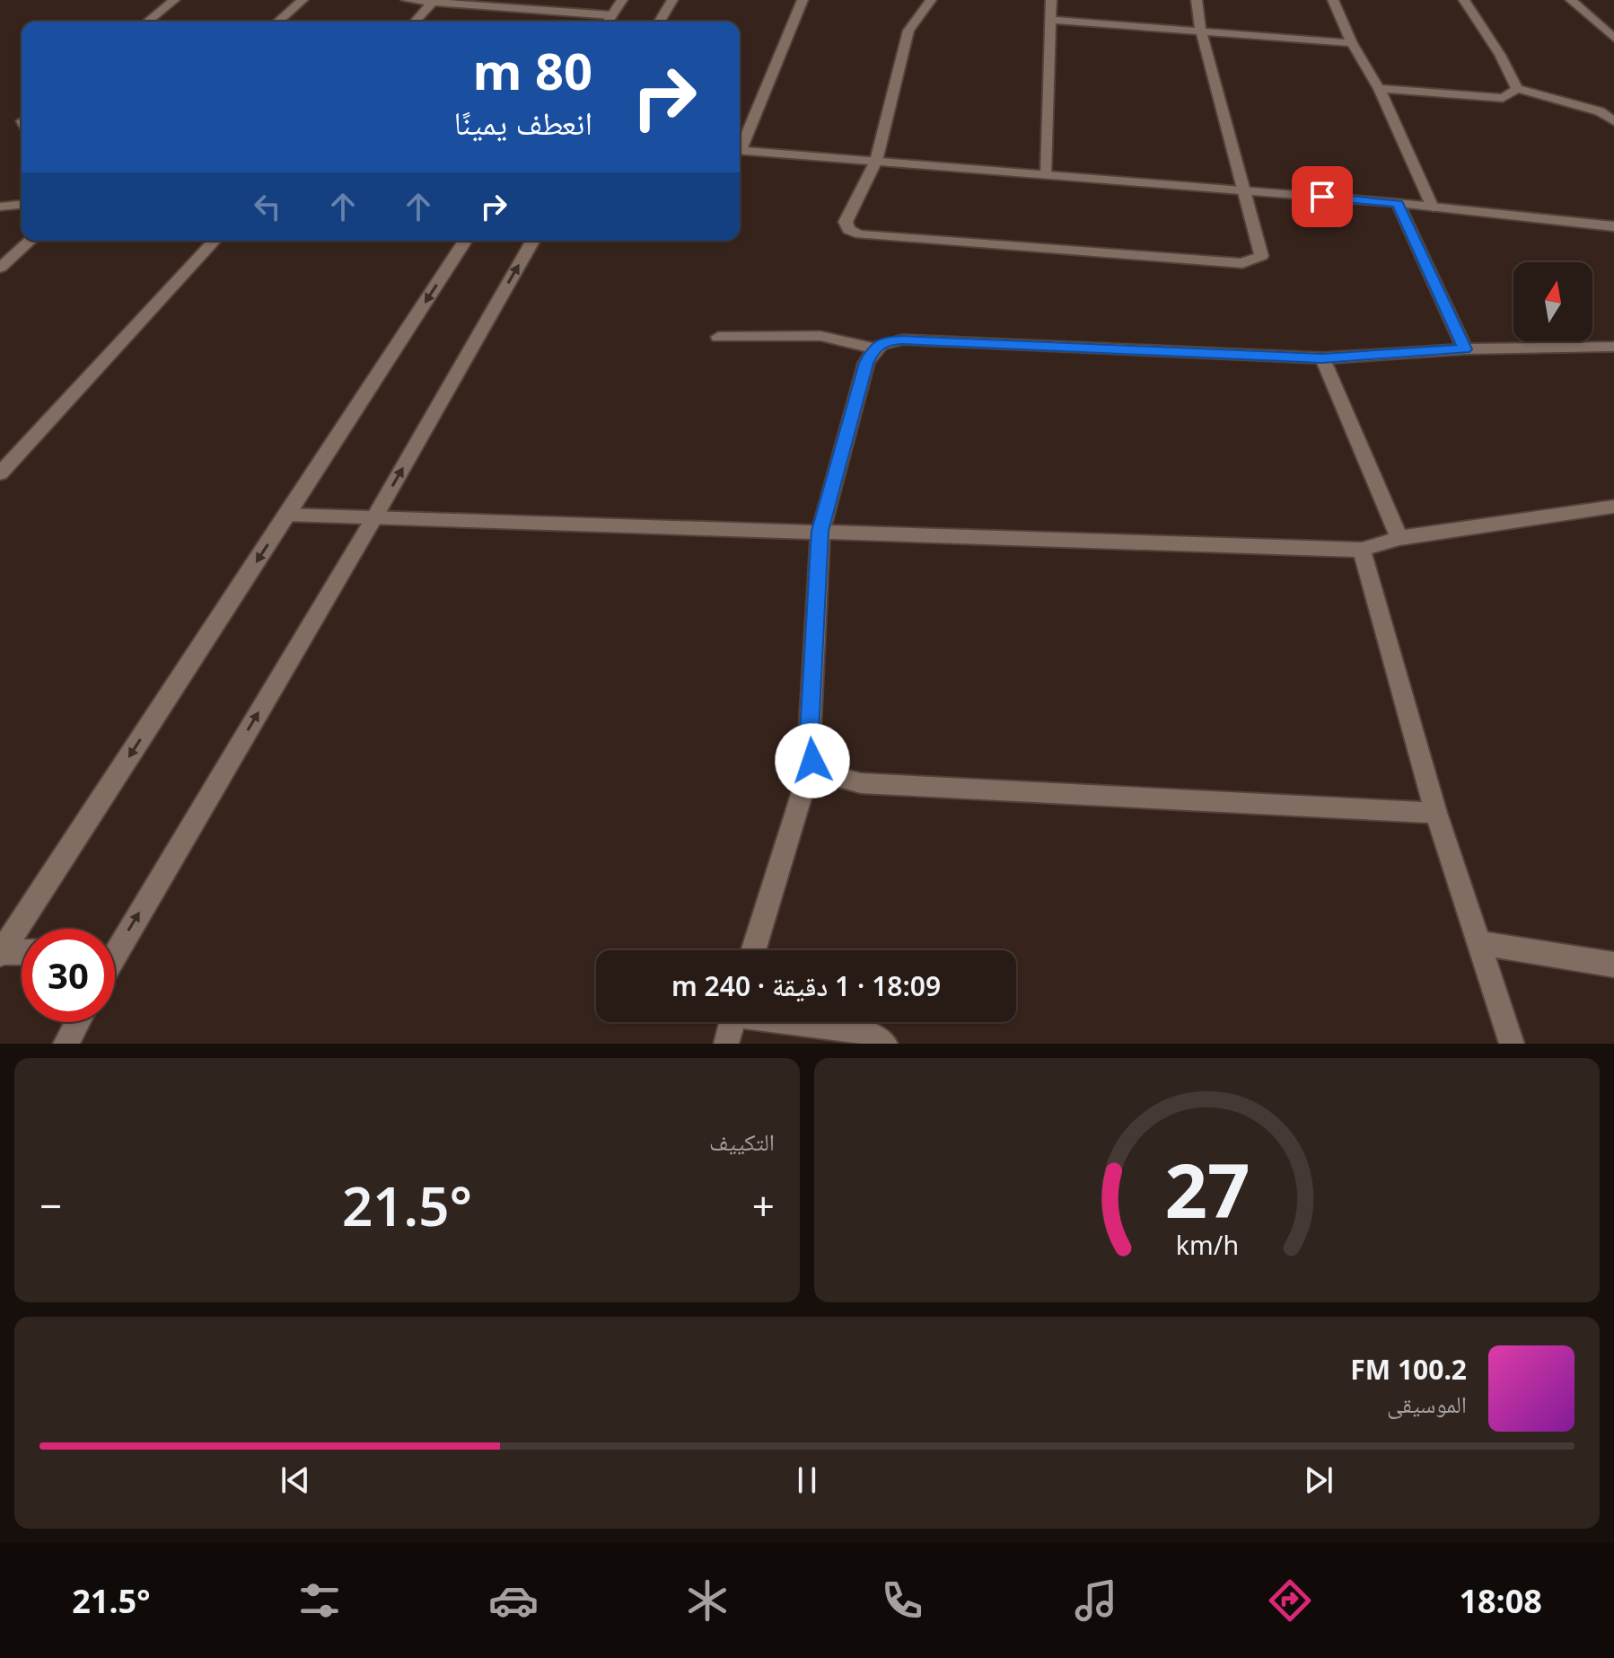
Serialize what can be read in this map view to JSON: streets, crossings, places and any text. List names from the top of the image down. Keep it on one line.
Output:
{"north":"top","page":{"turn":["80 m","انعطف يمينًا"],"limit":"30","trip":"18:09 · 1 دقيقة · 240 m","tile":"التكييف","heat":["−","21.5°","+"],"song":["100.2 FM","الموسيقى"],"tabs":["18:08","21.5°"],"gauge":["27","km/h"]}}
